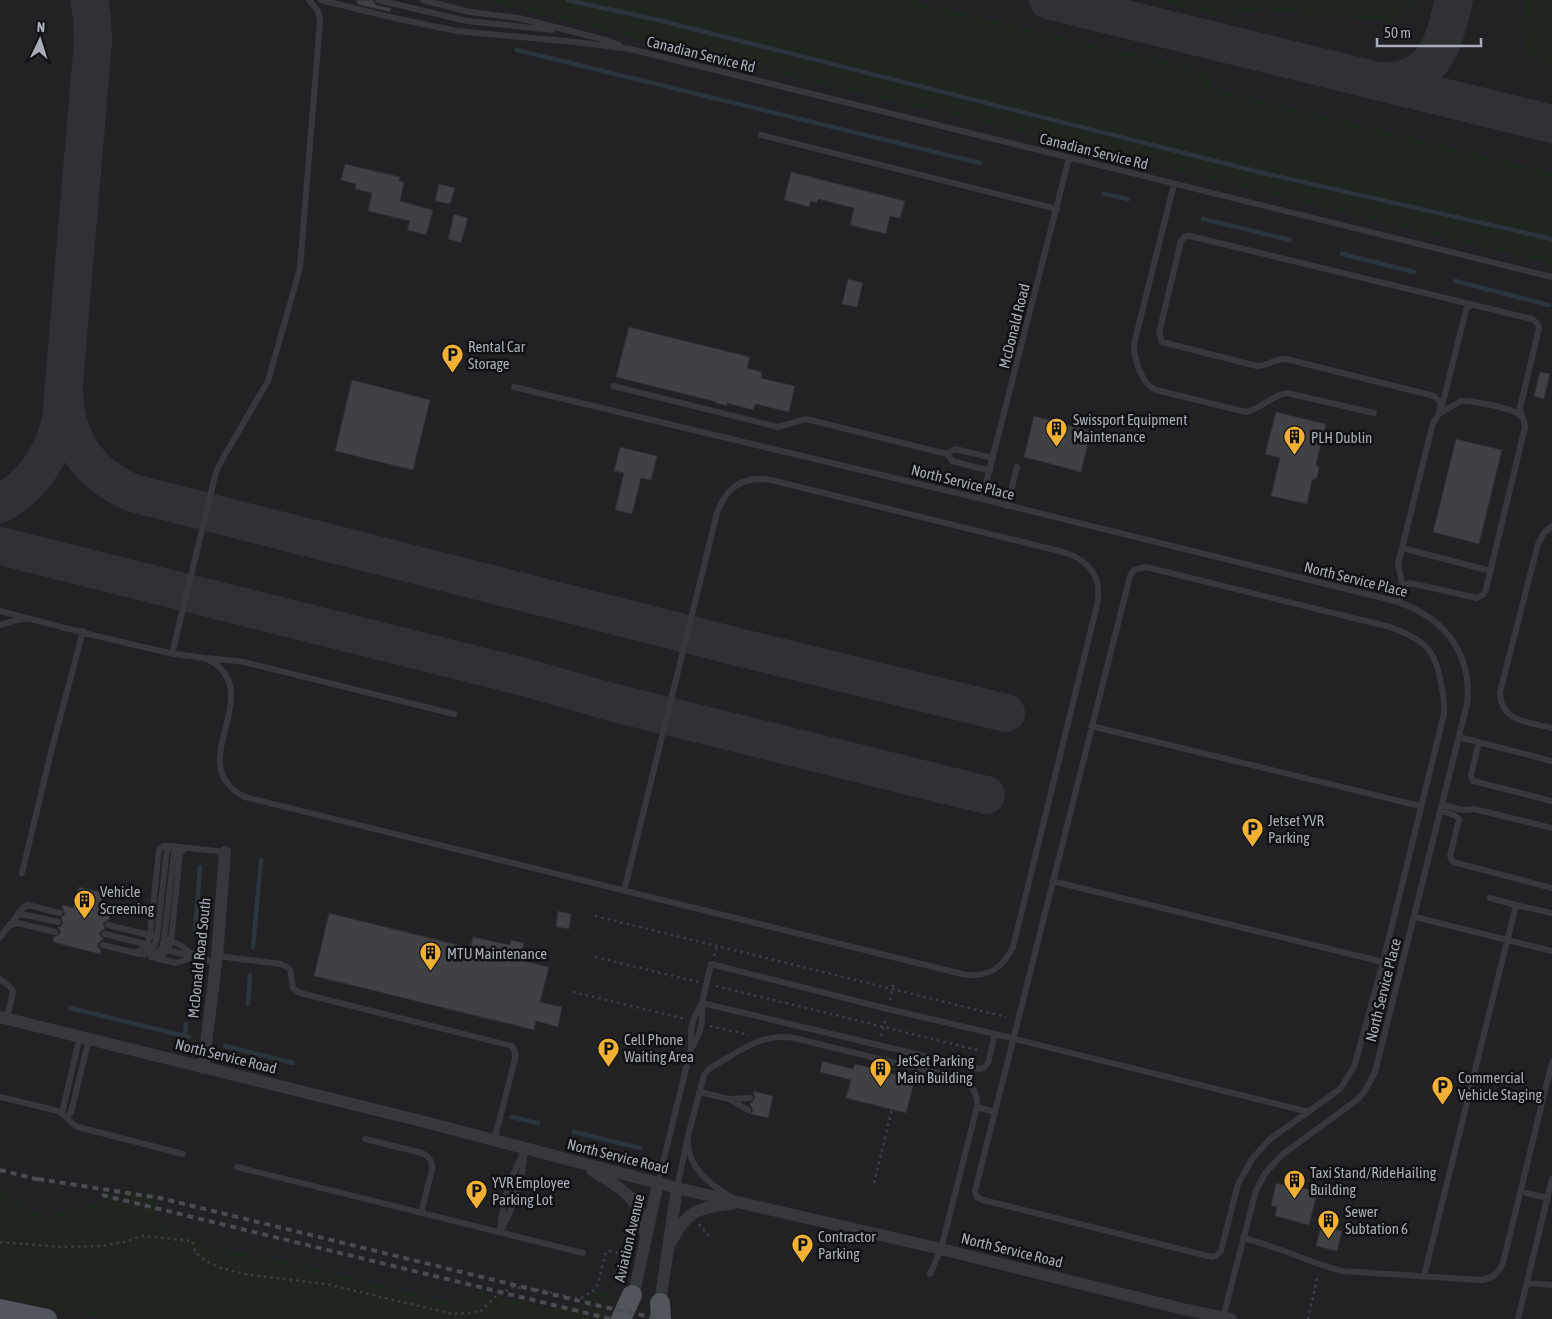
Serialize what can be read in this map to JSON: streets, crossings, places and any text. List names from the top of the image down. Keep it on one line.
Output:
{"streets":{"street":["McDonald Road South","North Service Road","Aviation Avenue"],"lane":["Canadian Service Rd","McDonald Road","North Service Place"]},"crossings":[["Canadian Service Rd","McDonald Road"],["McDonald Road","North Service Place"],["North Service Place","North Service Road"],["McDonald Road South","North Service Road"],["North Service Road","Aviation Avenue"]],"places":{"parking":["Rental Car Storage","Jetset YVR Parking","Cell Phone Waiting Area","Commercial Vehicle Staging","YVR Employee Parking Lot","Contractor Parking"],"building":["Swissport Equipment Maintenance","PLH Dublin","Vehicle Screening","MTU Maintenance","JetSet Parking Main Building","Taxi Stand/RideHailing Building","Sewer Subtation 6"]},"scale_bar":"50 m","north":"top"}
